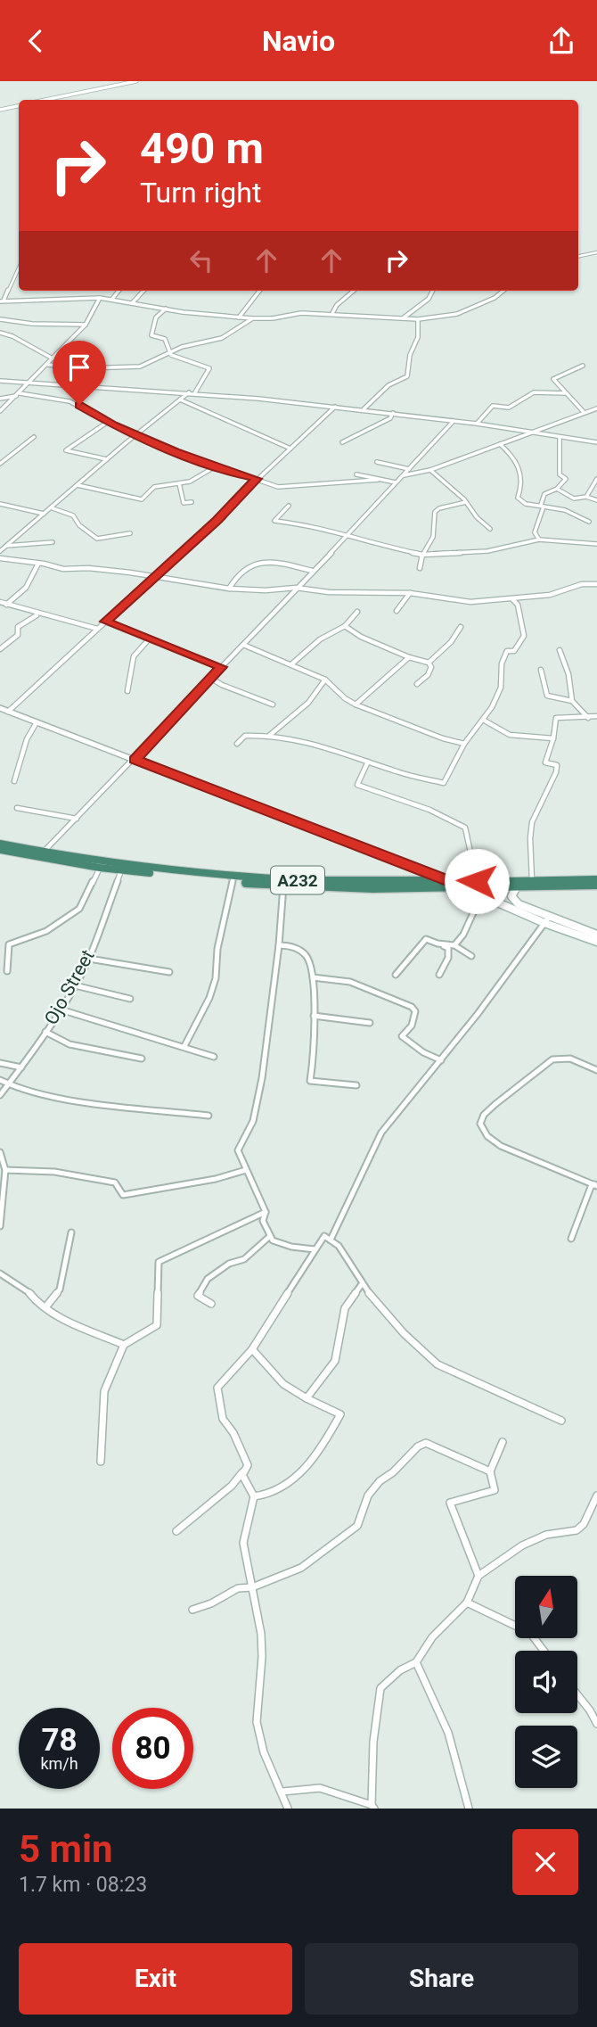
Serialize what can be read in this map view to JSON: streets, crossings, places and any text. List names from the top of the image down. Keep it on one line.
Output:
{"streets":{"highway":["A232"],"street":["Ojo Street"]},"crossings":[["A232","Ojo Street"]],"north":"top","page":{"header":"Navio","turn":["490 m","Turn right"],"speed":"78 km/h","limit":"80","heading":["5 min","1.7 km · 08:23"],"buttons":["Exit","Share"]}}
